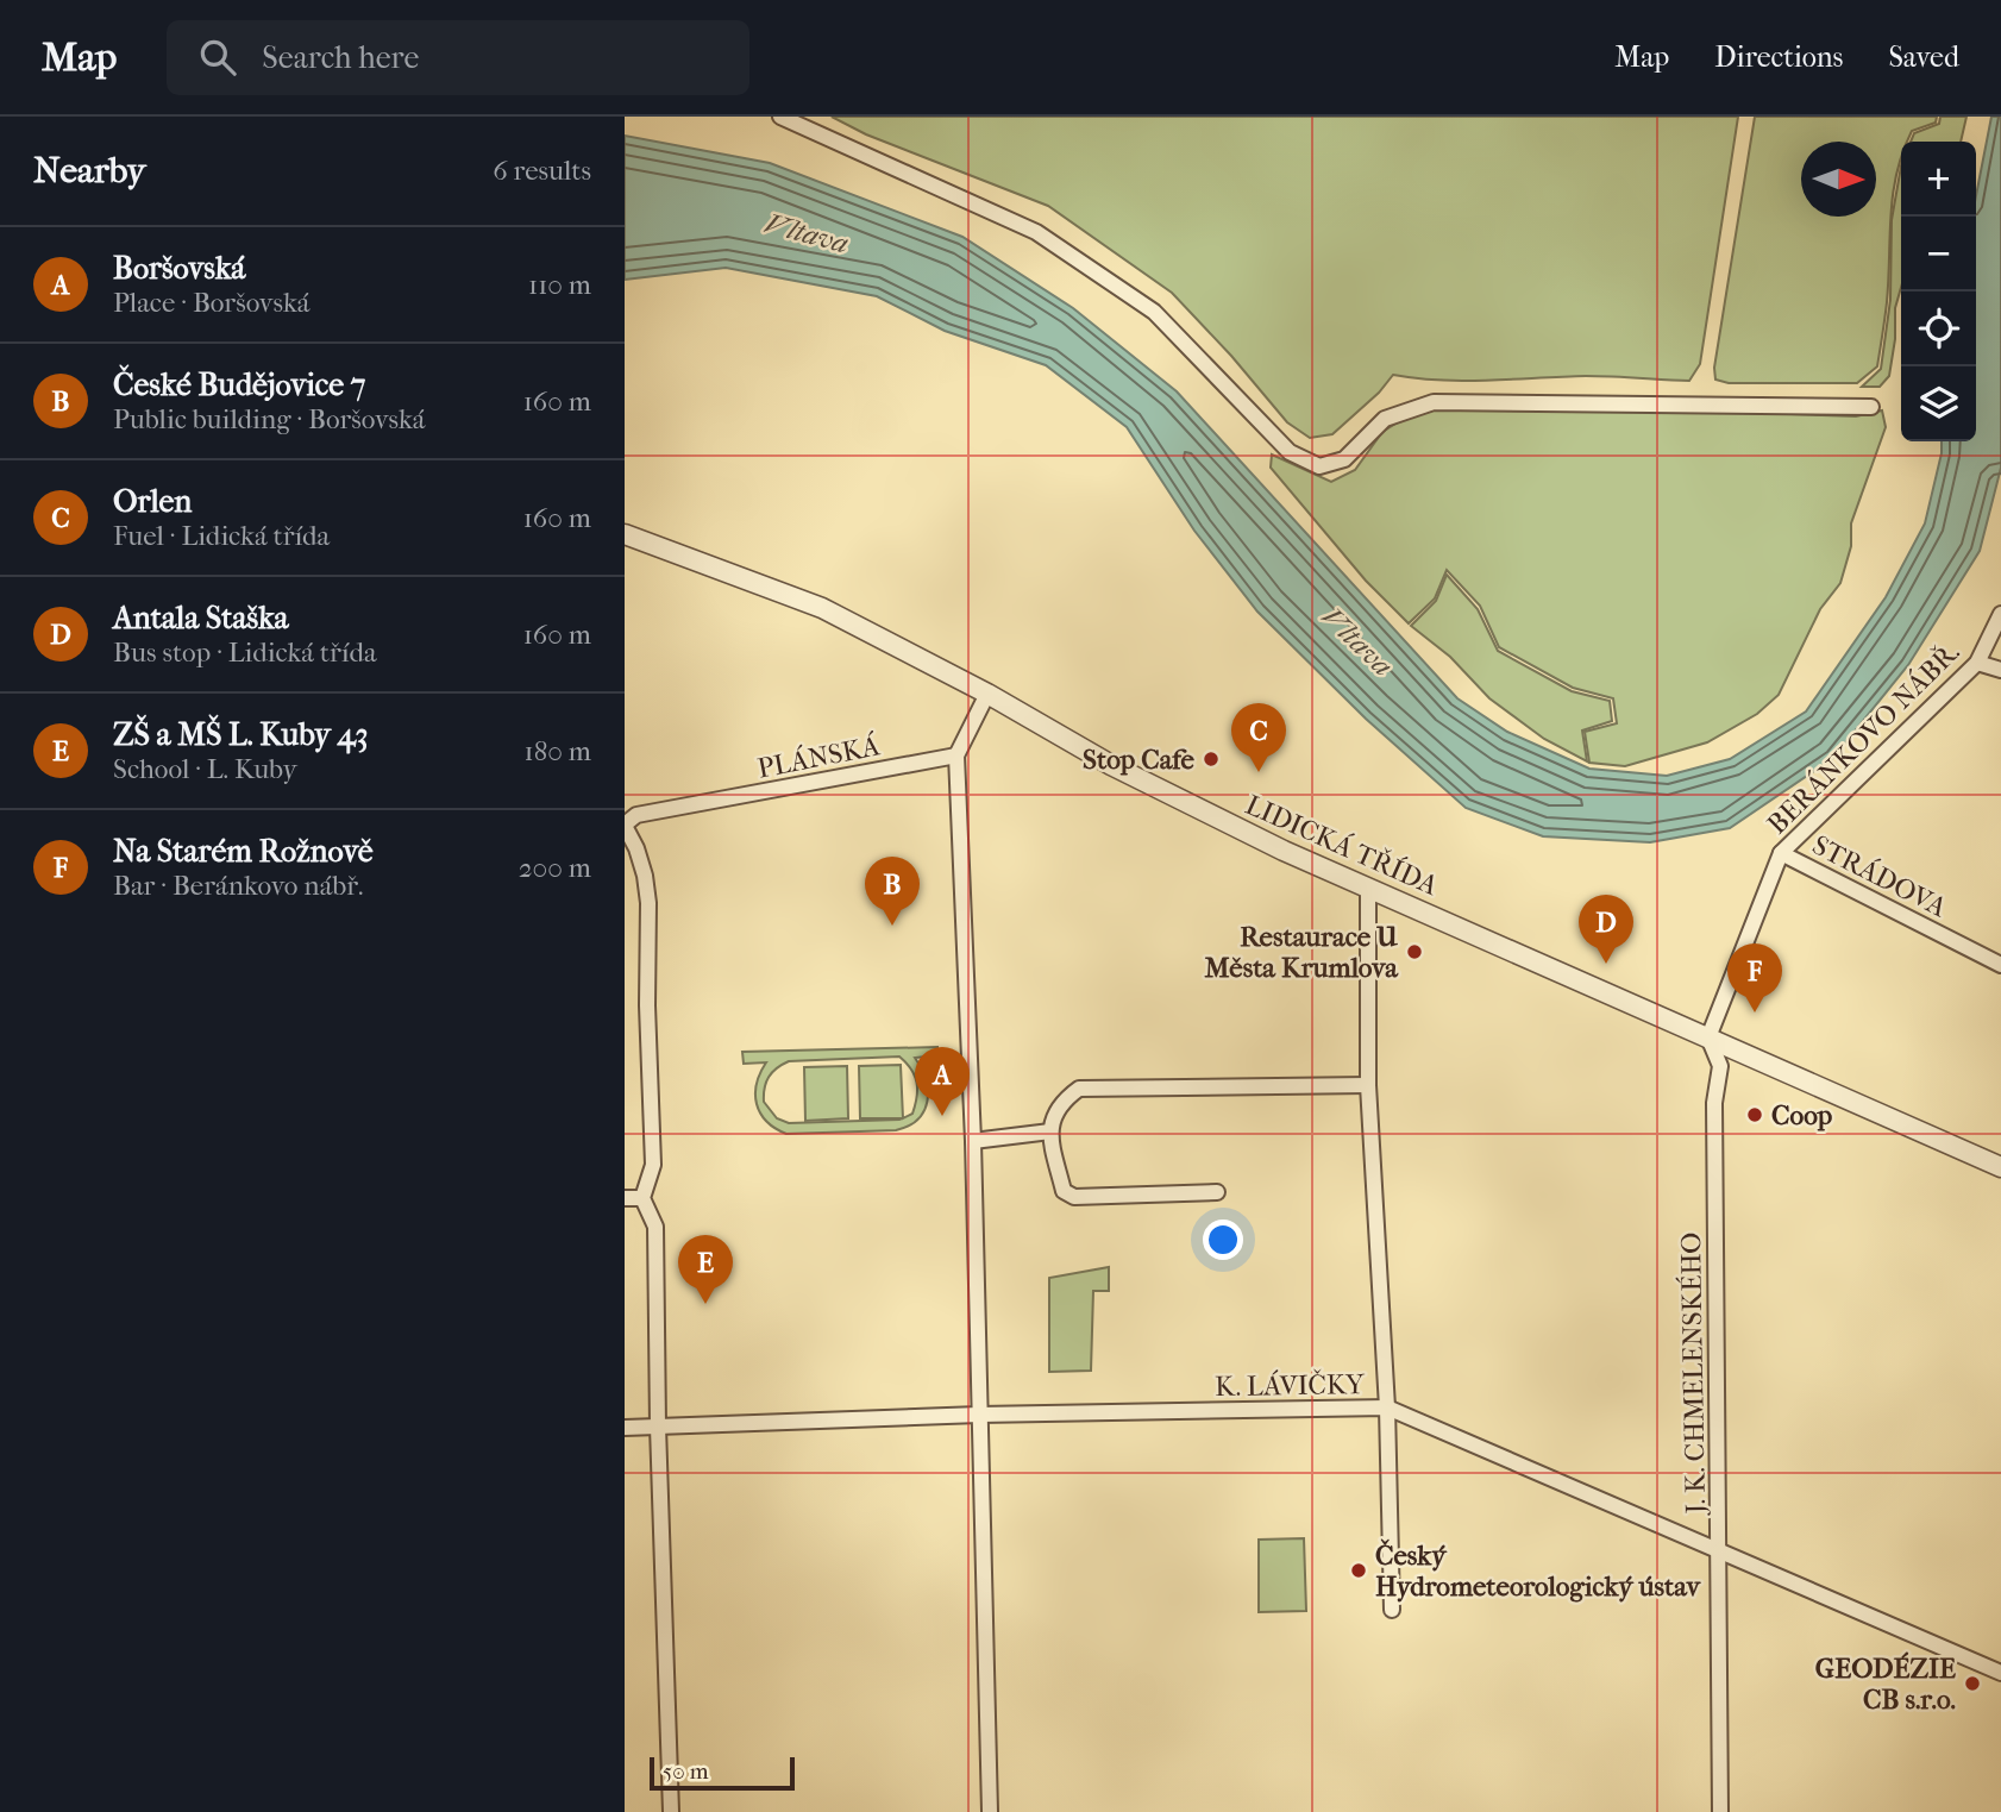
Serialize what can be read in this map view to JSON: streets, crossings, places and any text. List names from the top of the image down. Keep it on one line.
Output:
{"streets":{"street":["BERÁNKOVO NÁBŘ.","PLÁNSKÁ","LIDICKÁ TŘÍDA","STRÁDOVA","J. K. CHMELENSKÉHO","K. LÁVIČKY"]},"crossings":[["BERÁNKOVO NÁBŘ.","LIDICKÁ TŘÍDA"],["BERÁNKOVO NÁBŘ.","STRÁDOVA"],["BERÁNKOVO NÁBŘ.","J. K. CHMELENSKÉHO"],["LIDICKÁ TŘÍDA","J. K. CHMELENSKÉHO"],["J. K. CHMELENSKÉHO","K. LÁVIČKY"]],"water":["Vltava"],"places":["Stop Cafe","Restaurace U Města Krumlova","Coop","Český Hydrometeorologický ústav","GEODÉZIE CB s.r.o."],"scale_bar":"50 m","north":"right","page":{"header":"Map","search":"Search here","nav":["Map","Directions","Saved"],"heading":["Nearby","6 results"],"map_buttons":["+","−"],"list":[{"mark":"A","name":"Boršovská","note":"Place · Boršovská","value":"110 m"},{"mark":"B","name":"České Budějovice 7","note":"Public building · Boršovská","value":"160 m"},{"mark":"C","name":"Orlen","note":"Fuel · Lidická třída","value":"160 m"},{"mark":"D","name":"Antala Staška","note":"Bus stop · Lidická třída","value":"160 m"},{"mark":"E","name":"ZŠ a MŠ L. Kuby 43","note":"School · L. Kuby","value":"180 m"},{"mark":"F","name":"Na Starém Rožnově","note":"Bar · Beránkovo nábř.","value":"200 m"}],"pins":["C","B","D","F","A","E"],"scale":"50 m"}}
